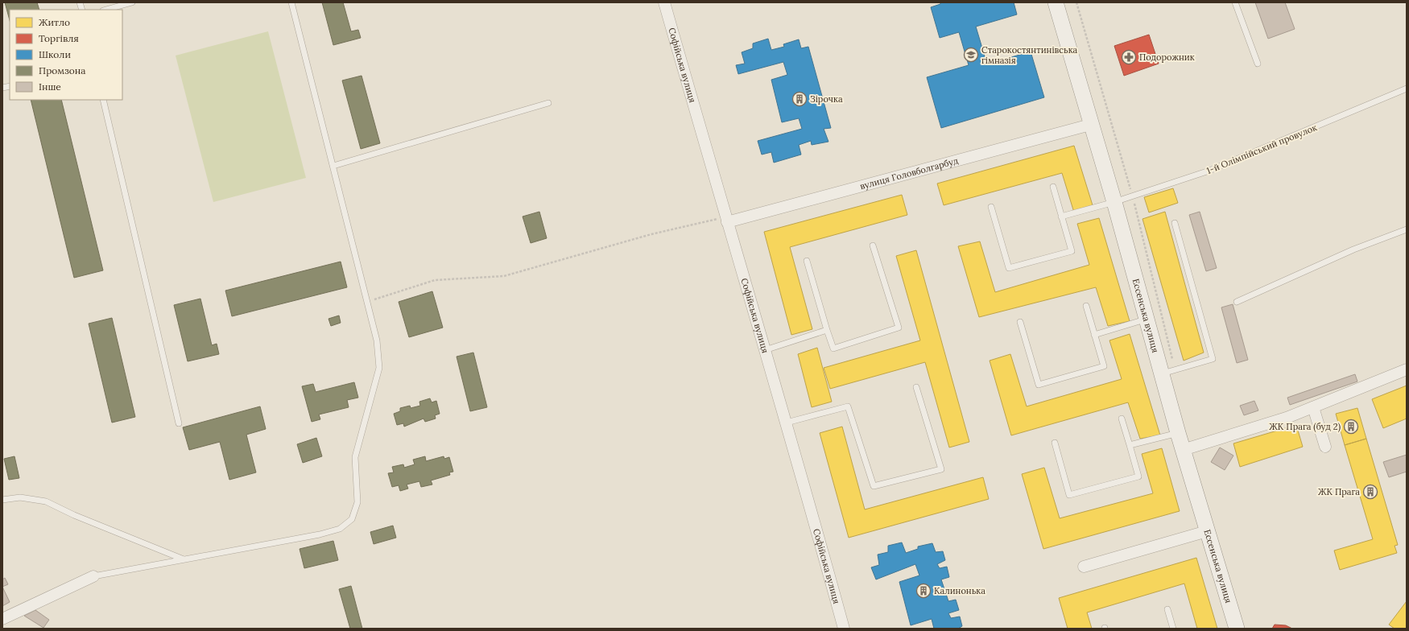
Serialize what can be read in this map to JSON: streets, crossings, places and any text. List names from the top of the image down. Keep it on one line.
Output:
{"streets":{"street":["Софійська вулиця","вулиця Головболгарбуд","Ессенська вулиця"],"lane":["1-й Олімпійський провулок"]},"crossings":[["Софійська вулиця","вулиця Головболгарбуд"],["1-й Олімпійський провулок","Ессенська вулиця"],["вулиця Головболгарбуд","Ессенська вулиця"]],"places":{"school or university":["Старокостянтинівська гімназія"],"pharmacy":["Подорожник"],"building":["Зірочка","ЖК Прага (буд 2)","ЖК Прага","Калинонька"]},"legend":["Житло","Торгівля","Школи","Промзона","Інше"]}
